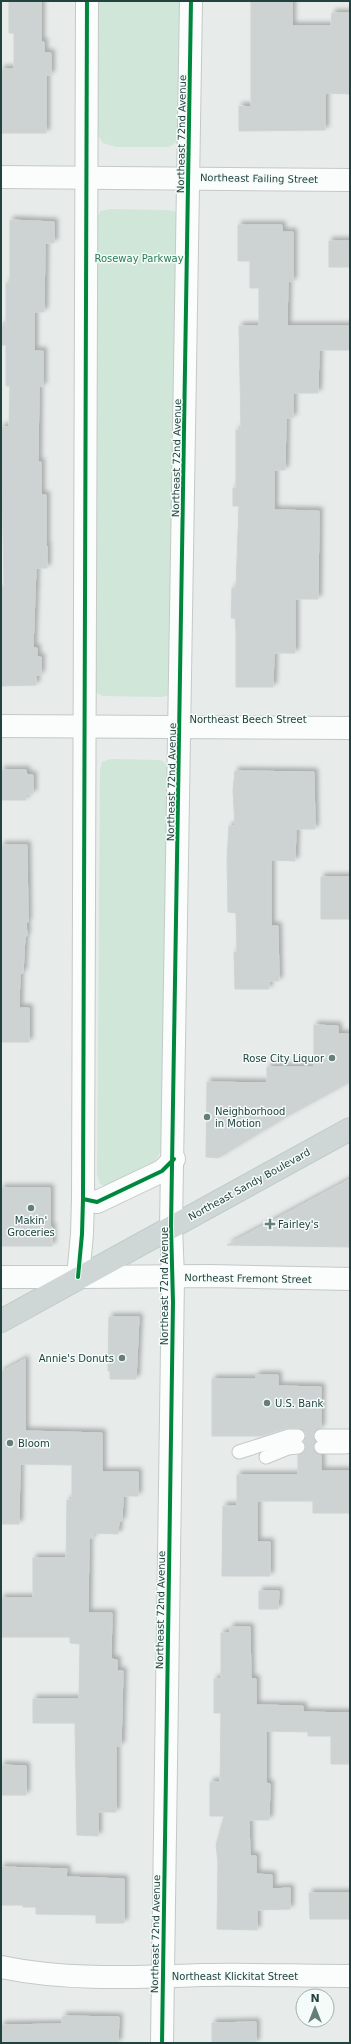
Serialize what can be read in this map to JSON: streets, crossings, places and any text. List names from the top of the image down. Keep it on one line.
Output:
{"streets":{"main road":["Northeast Sandy Boulevard"],"street":["Northeast 72nd Avenue","Northeast Failing Street","Northeast Beech Street","Northeast Fremont Street","Northeast Klickitat Street"]},"crossings":[["Northeast 72nd Avenue","Northeast Failing Street"],["Northeast 72nd Avenue","Northeast Beech Street"],["Northeast 72nd Avenue","Northeast Sandy Boulevard"],["Northeast 72nd Avenue","Northeast Fremont Street"],["Northeast 72nd Avenue","Northeast Klickitat Street"],["Northeast Sandy Boulevard","Northeast Fremont Street"]],"parks":["Roseway Parkway"],"places":{"other":["Rose City Liquor","Neighborhood in Motion","Makin' Groceries","Annie's Donuts","U.S. Bank","Bloom"],"health":["Fairley's"]},"north":"top"}
